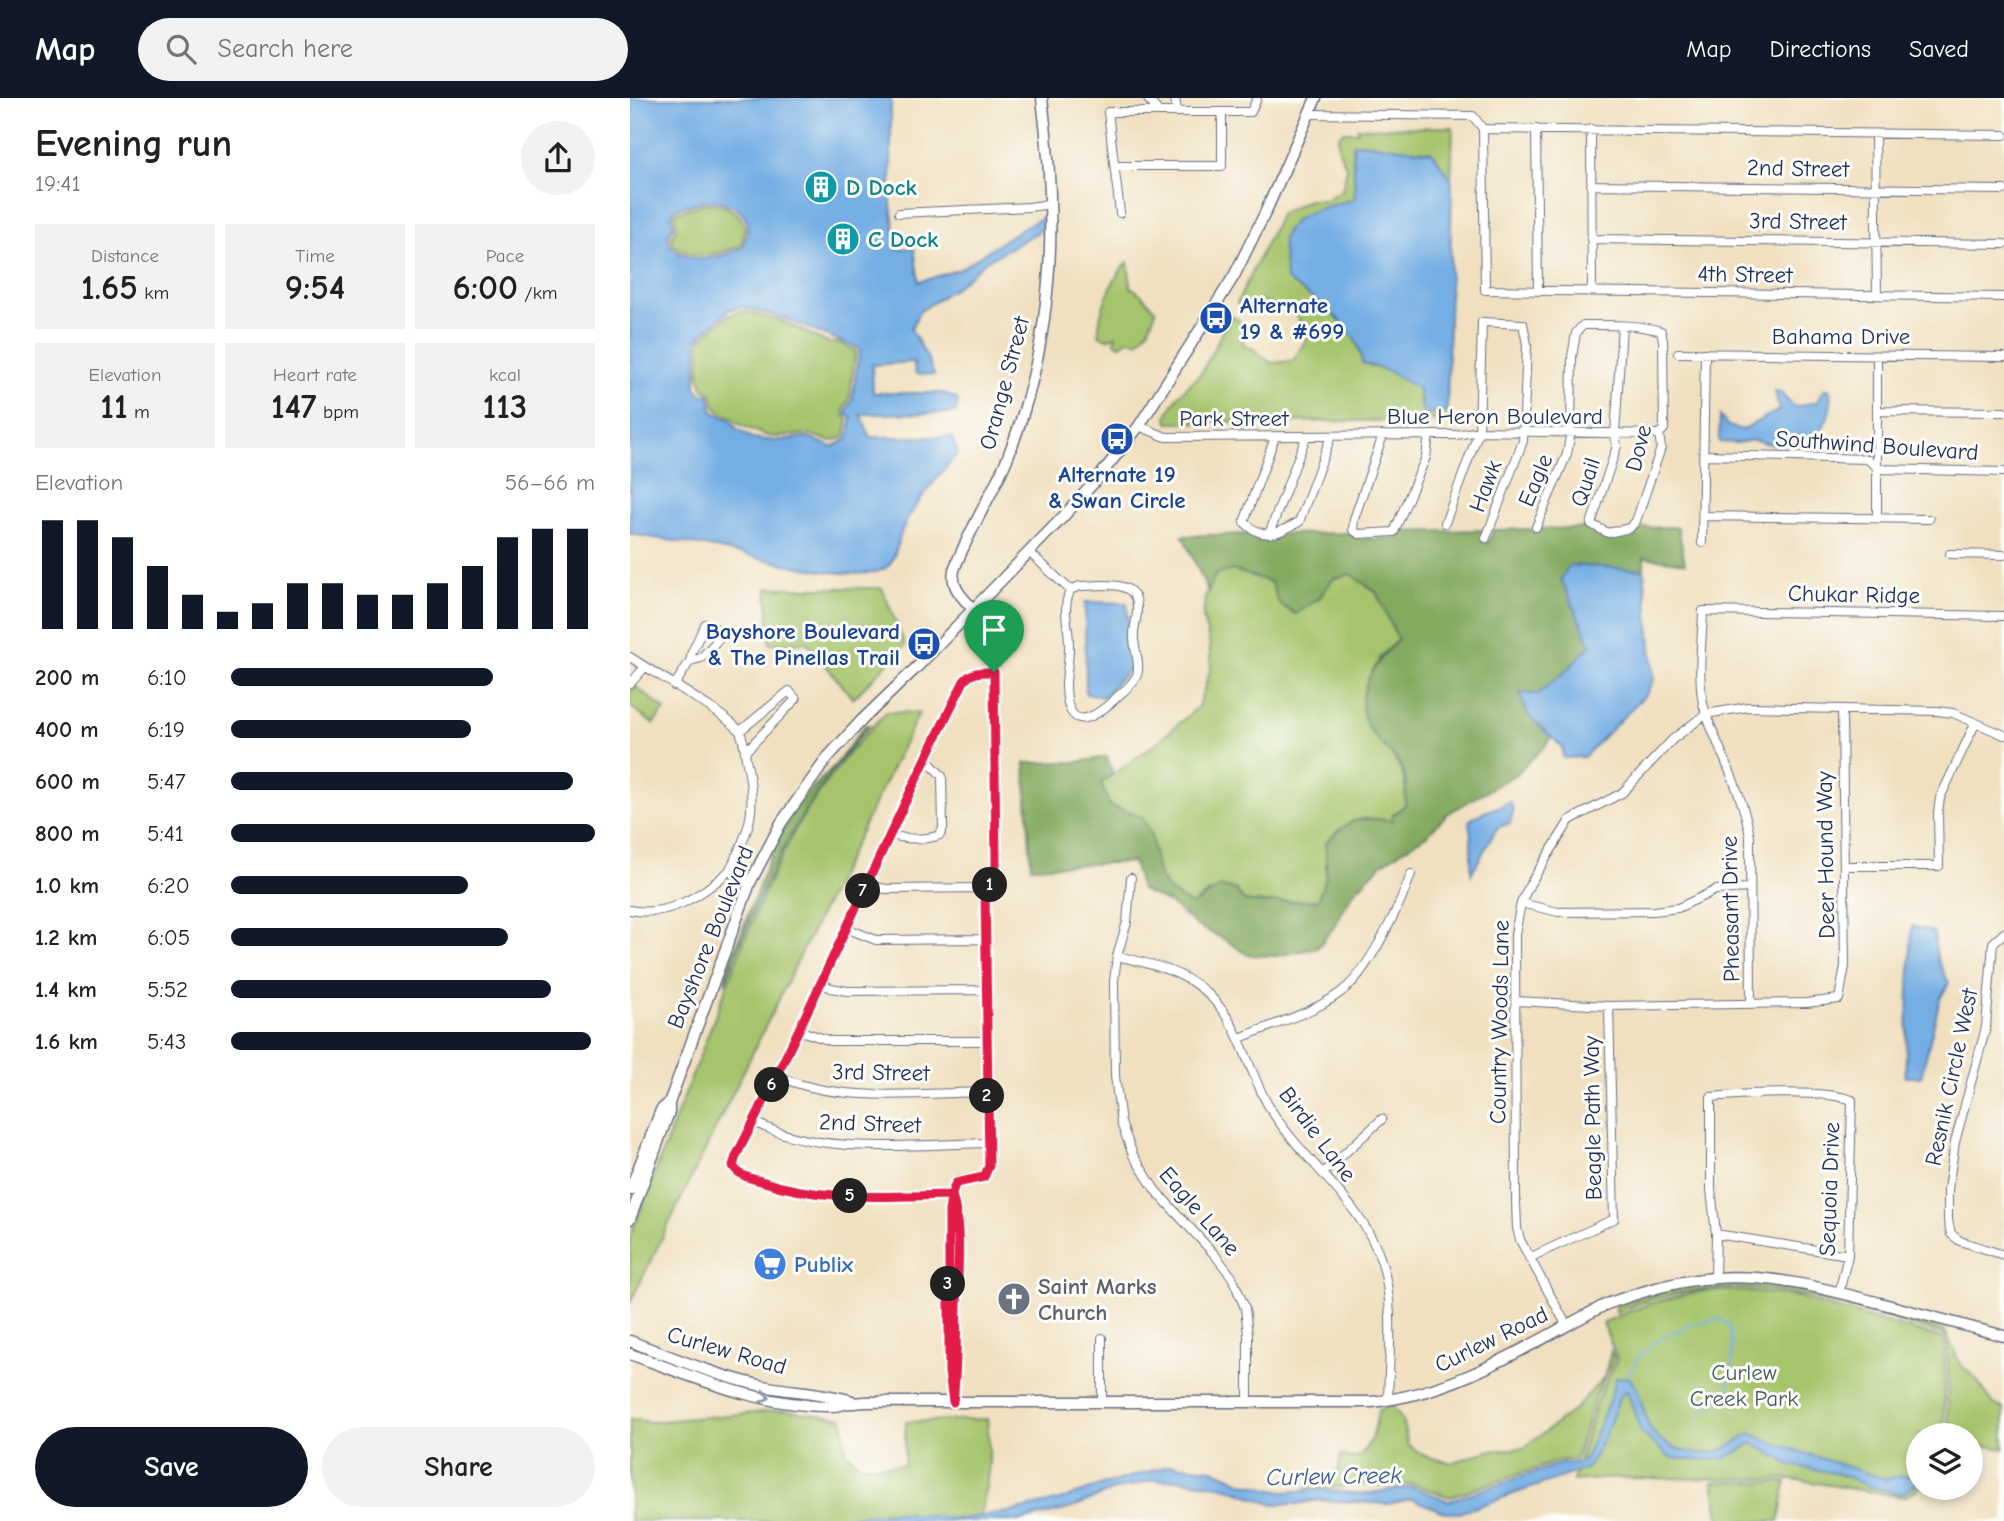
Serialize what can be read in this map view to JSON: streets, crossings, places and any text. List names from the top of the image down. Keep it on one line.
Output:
{"streets":{"main road":["Orange Street","Bayshore Boulevard","Curlew Road"],"street":["2nd Street","3rd Street","4th Street","Bahama Drive","Blue Heron Boulevard","Park Street","Southwind Boulevard","Dove","Eagle","Quail","Hawk","Chukar Ridge","Deer Hound Way","Pheasant Drive","Country Woods Lane","Resnik Circle West","Beagle Path Way","Birdie Lane","Sequoia Drive","Eagle Lane"]},"crossings":[["Orange Street","Bayshore Boulevard"],["Blue Heron Boulevard","Park Street"],["Blue Heron Boulevard","Dove"],["Blue Heron Boulevard","Eagle"],["Blue Heron Boulevard","Quail"],["Blue Heron Boulevard","Hawk"],["Park Street","Bayshore Boulevard"],["Dove","Eagle"],["Dove","Quail"],["Eagle","Quail"],["Chukar Ridge","Pheasant Drive"],["Deer Hound Way","Pheasant Drive"],["Pheasant Drive","Country Woods Lane"],["Country Woods Lane","Beagle Path Way"],["Country Woods Lane","Curlew Road"],["Birdie Lane","Eagle Lane"],["Birdie Lane","Curlew Road"],["Sequoia Drive","Curlew Road"],["Eagle Lane","Curlew Road"]],"water":["Curlew Creek"],"parks":["Curlew Creek Park"],"places":{"building":["D Dock","C Dock"],"bus stop":["Alternate 19 & #699","Alternate 19 & Swan Circle","Bayshore Boulevard & The Pinellas Trail"],"supermarket":["Publix"],"church":["Saint Marks Church"]},"page":{"header":"Map","search":"Search here","nav":["Map","Directions","Saved"],"heading":["Evening run","19:41"],"stats":[["Distance","1.65 km"],["Time","9:54"],["Pace","6:00 /km"],["Elevation","11 m"],["Heart rate","147 bpm"],["kcal","113"]],"chart":["Elevation","56–66 m"],"list":[{"name":"200 m","note":"6:10"},{"name":"400 m","note":"6:19"},{"name":"600 m","note":"5:47"},{"name":"800 m","note":"5:41"},{"name":"1.0 km","note":"6:20"},{"name":"1.2 km","note":"6:05"},{"name":"1.4 km","note":"5:52"},{"name":"1.6 km","note":"5:43"}],"pins":["1","7","6","2","5","3"],"buttons":["Save","Share"]}}
